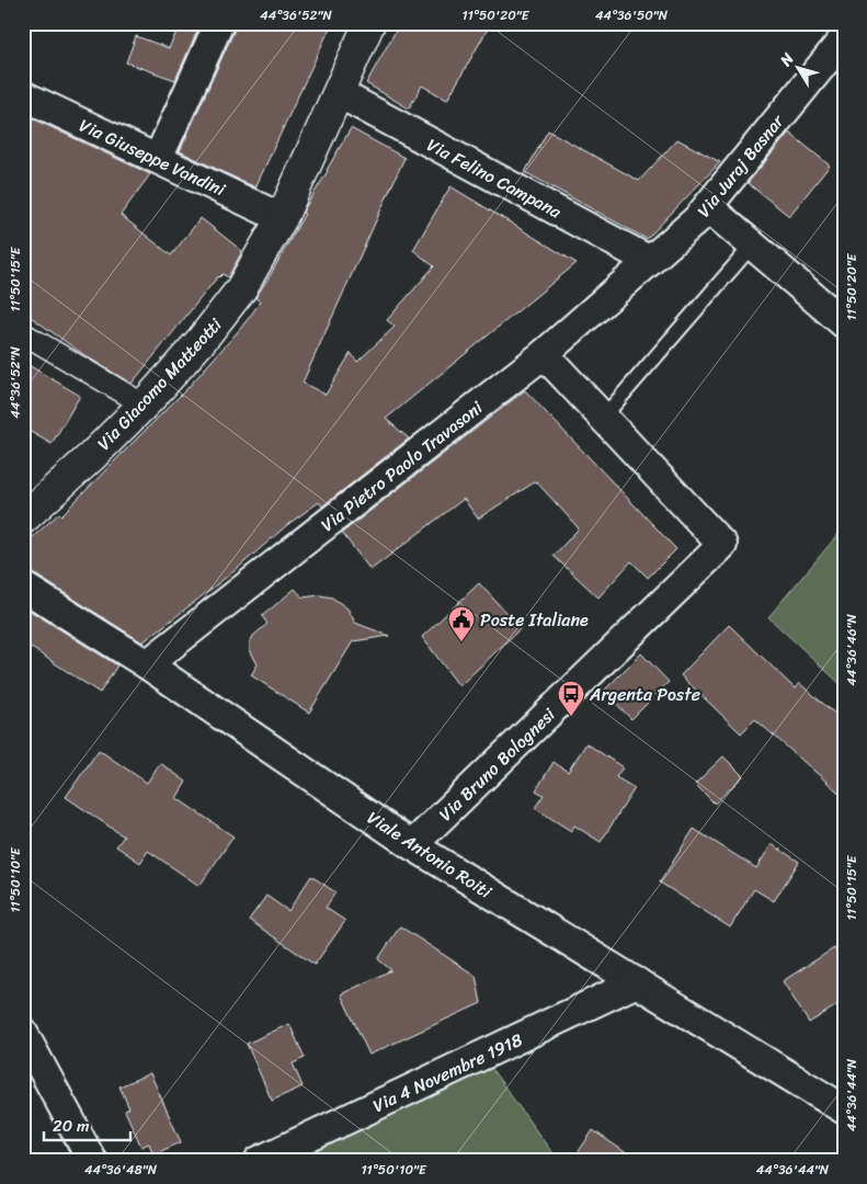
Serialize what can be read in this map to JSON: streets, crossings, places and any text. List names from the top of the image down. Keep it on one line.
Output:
{"streets":{"street":["Via Giuseppe Vandini","Via Juraj Basnar","Via Felino Campana","Via Giacomo Matteotti","Via Pietro Paolo Travasoni","Via Bruno Bolognesi","Viale Antonio Roiti","Via 4 Novembre 1918"]},"crossings":[["Via Giuseppe Vandini","Via Giacomo Matteotti"],["Via Juraj Basnar","Via Felino Campana"],["Via Juraj Basnar","Via Pietro Paolo Travasoni"],["Via Felino Campana","Via Giacomo Matteotti"],["Via Felino Campana","Via Pietro Paolo Travasoni"],["Via Pietro Paolo Travasoni","Viale Antonio Roiti"],["Via Bruno Bolognesi","Viale Antonio Roiti"],["Viale Antonio Roiti","Via 4 Novembre 1918"]],"places":{"public building":["Poste Italiane"],"bus stop":["Argenta Poste"]},"scale_bar":"20 m","north":"top left","coordinates":["44°36'52\"N","11°50'20\"E","44°36'50\"N","11°50'15\"E","44°36'46\"N","11°50'10\"E","44°36'44\"N","44°36'48\"N"]}
